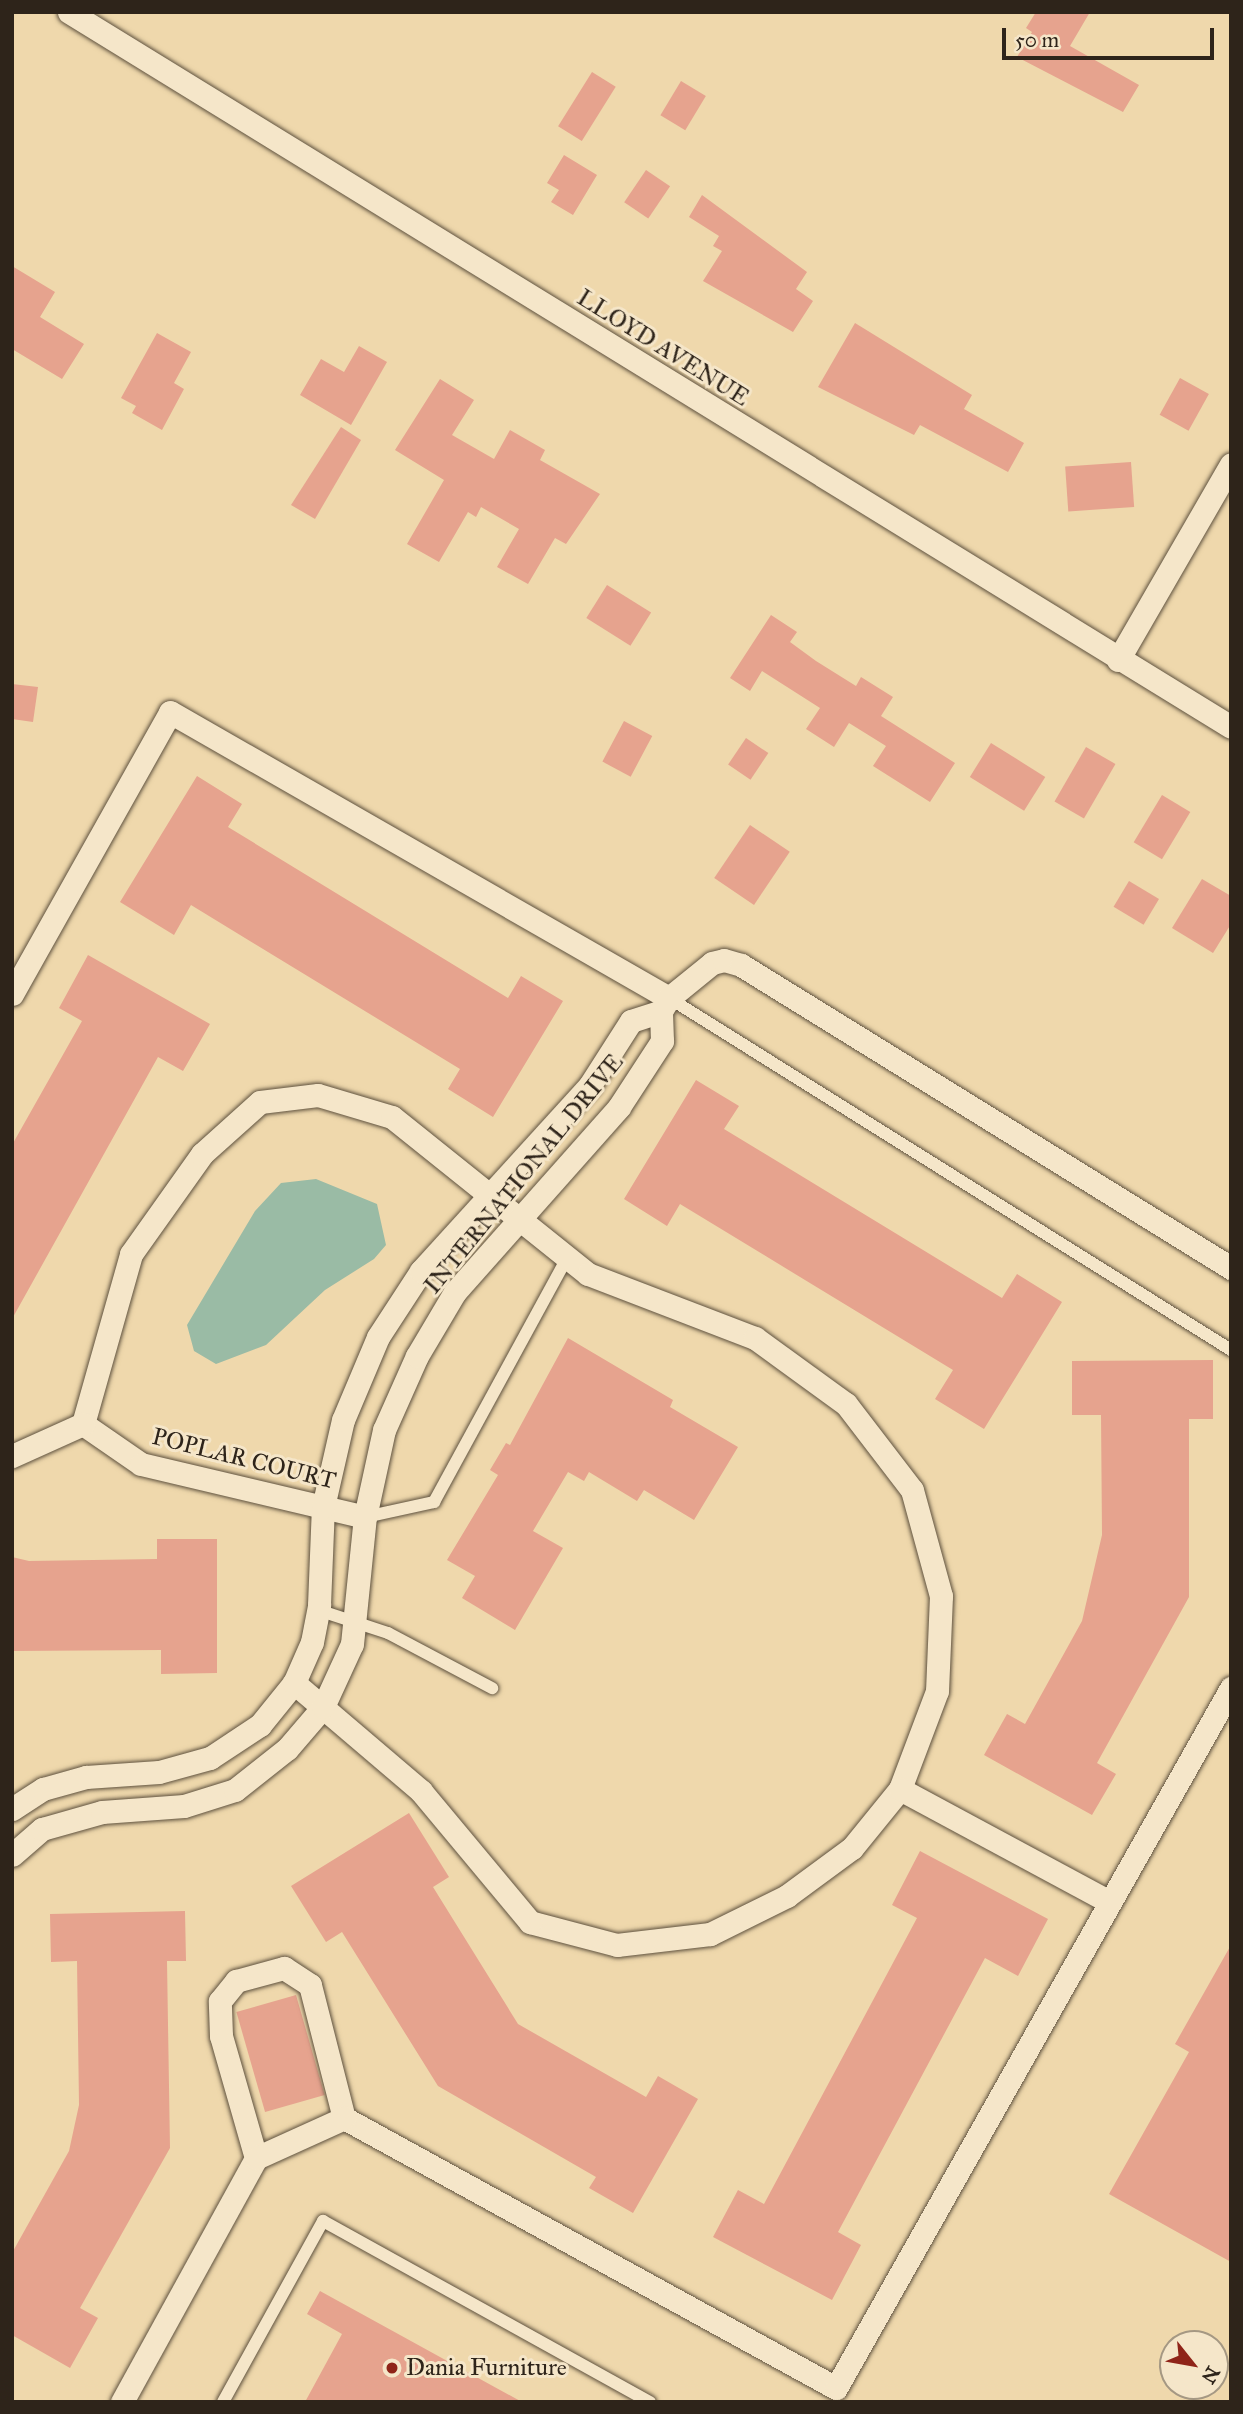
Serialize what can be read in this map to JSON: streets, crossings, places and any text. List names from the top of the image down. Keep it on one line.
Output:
{"streets":{"street":["LLOYD AVENUE","INTERNATIONAL DRIVE","POPLAR COURT"]},"crossings":[["INTERNATIONAL DRIVE","POPLAR COURT"]],"places":["Dania Furniture"],"scale_bar":"50 m","north":"bottom right"}
